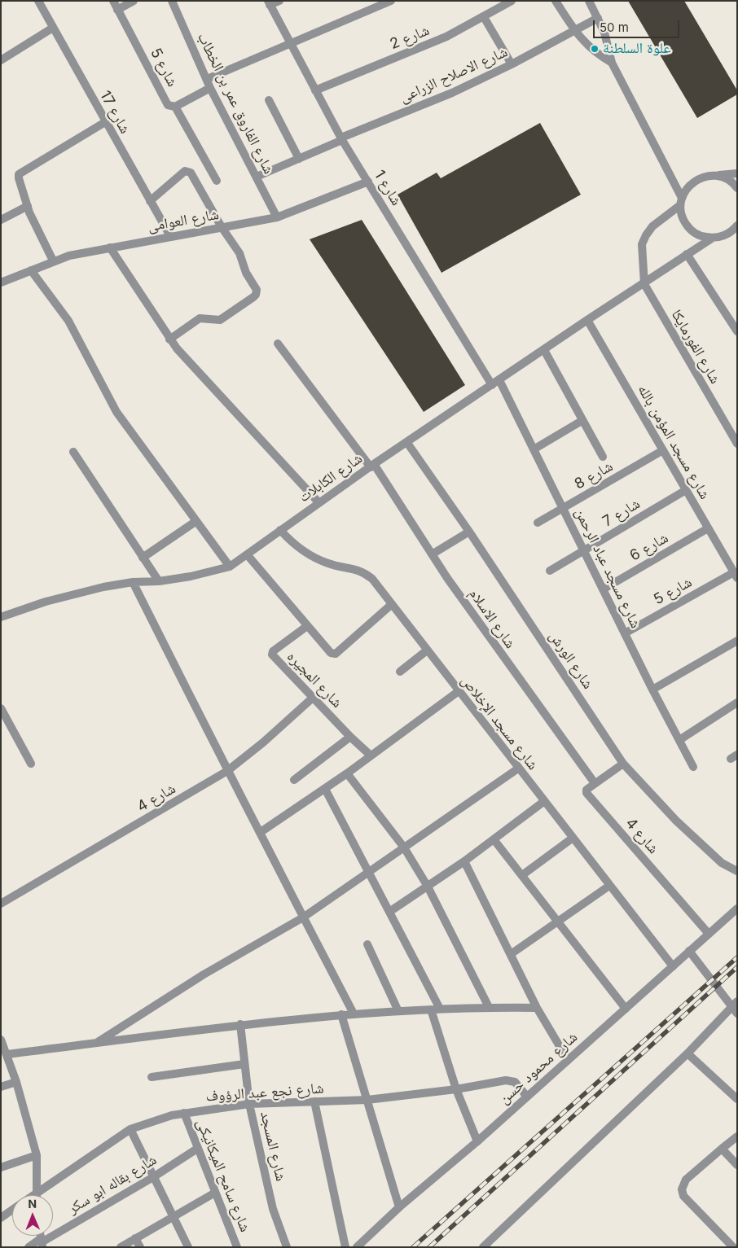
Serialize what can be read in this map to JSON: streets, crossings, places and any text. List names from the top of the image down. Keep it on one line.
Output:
{"streets":{"street":["شارع 2","شارع 5","شارع الاصلاح الزراعى","شارع الفاروق عمر بن الخطاب","شارع 17","شارع 1","شارع العوامى","شارع الفورمايكا","شارع مسجد المؤمن بالله","شارع 8","شارع الكابلات","شارع 7","شارع 6","شارع مسجد عباد الرحمن","شارع الاسلام","شارع الورش","شارع المجيره","شارع مسجد الإخلاص","شارع 4","شارع محمود حسن","شارع نجع عبد الرؤوف","شارع المسجد","شارع سامح الميكانيكى","شارع بقاله ابو سكر"]},"crossings":[["شارع 2","شارع 1"],["شارع 5","شارع الفاروق عمر بن الخطاب"],["شارع 5","شارع مسجد المؤمن بالله"],["شارع 5","شارع مسجد عباد الرحمن"],["شارع الاصلاح الزراعى","شارع الفاروق عمر بن الخطاب"],["شارع الاصلاح الزراعى","شارع 1"],["شارع الفاروق عمر بن الخطاب","شارع العوامى"],["شارع 17","شارع العوامى"],["شارع 1","شارع العوامى"],["شارع 1","شارع الكابلات"],["شارع 1","شارع مسجد عباد الرحمن"],["شارع الفورمايكا","شارع الكابلات"],["شارع مسجد المؤمن بالله","شارع 8"],["شارع مسجد المؤمن بالله","شارع الكابلات"],["شارع مسجد المؤمن بالله","شارع 7"],["شارع مسجد المؤمن بالله","شارع 6"],["شارع 8","شارع مسجد عباد الرحمن"],["شارع الكابلات","شارع مسجد عباد الرحمن"],["شارع الكابلات","شارع الاسلام"],["شارع الكابلات","شارع الورش"],["شارع الكابلات","شارع مسجد الإخلاص"],["شارع 7","شارع مسجد عباد الرحمن"],["شارع 6","شارع مسجد عباد الرحمن"],["شارع الاسلام","شارع 4"],["شارع المجيره","شارع 4"],["شارع مسجد الإخلاص","شارع محمود حسن"],["شارع 4","شارع محمود حسن"],["شارع محمود حسن","شارع نجع عبد الرؤوف"],["شارع نجع عبد الرؤوف","شارع المسجد"],["شارع نجع عبد الرؤوف","شارع سامح الميكانيكى"],["شارع سامح الميكانيكى","شارع بقاله ابو سكر"]],"places":["علوة السلطنة"],"scale_bar":"50 m","north":"top"}
